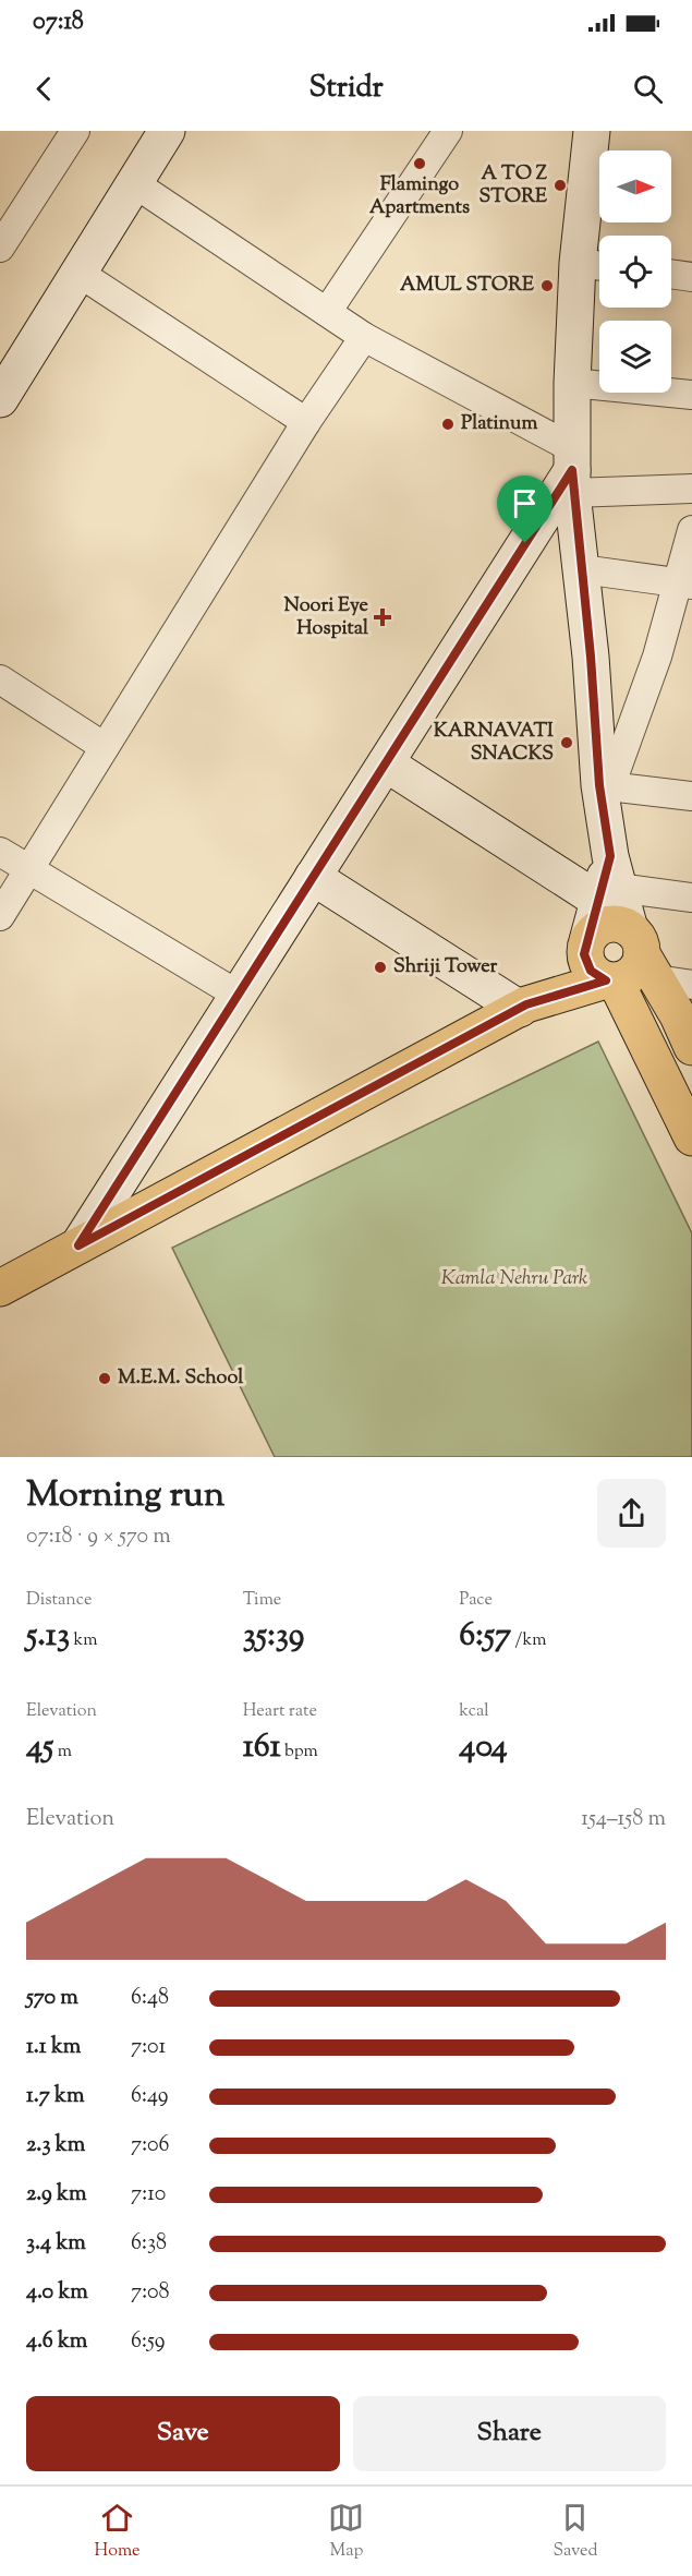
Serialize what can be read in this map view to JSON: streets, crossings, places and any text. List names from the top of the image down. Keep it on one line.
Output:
{"parks":["Kamla Nehru Park"],"places":{"other":["Flamingo Apartments","A TO Z STORE","AMUL STORE","Platinum","KARNAVATI SNACKS","Shriji Tower","M.E.M. School"],"health":["Noori Eye Hospital"]},"north":"right","page":{"status":"07:18","header":"Stridr","heading":["Morning run","07:18 · 9 × 570 m"],"stats":[["Distance","5.13 km"],["Time","35:39"],["Pace","6:57 /km"],["Elevation","45 m"],["Heart rate","161 bpm"],["kcal","404"]],"chart":["Elevation","154–158 m"],"list":[{"name":"570 m","note":"6:48"},{"name":"1.1 km","note":"7:01"},{"name":"1.7 km","note":"6:49"},{"name":"2.3 km","note":"7:06"},{"name":"2.9 km","note":"7:10"},{"name":"3.4 km","note":"6:38"},{"name":"4.0 km","note":"7:08"},{"name":"4.6 km","note":"6:59"}],"buttons":["Save","Share"],"tabs":["Home","Map","Saved"]}}
